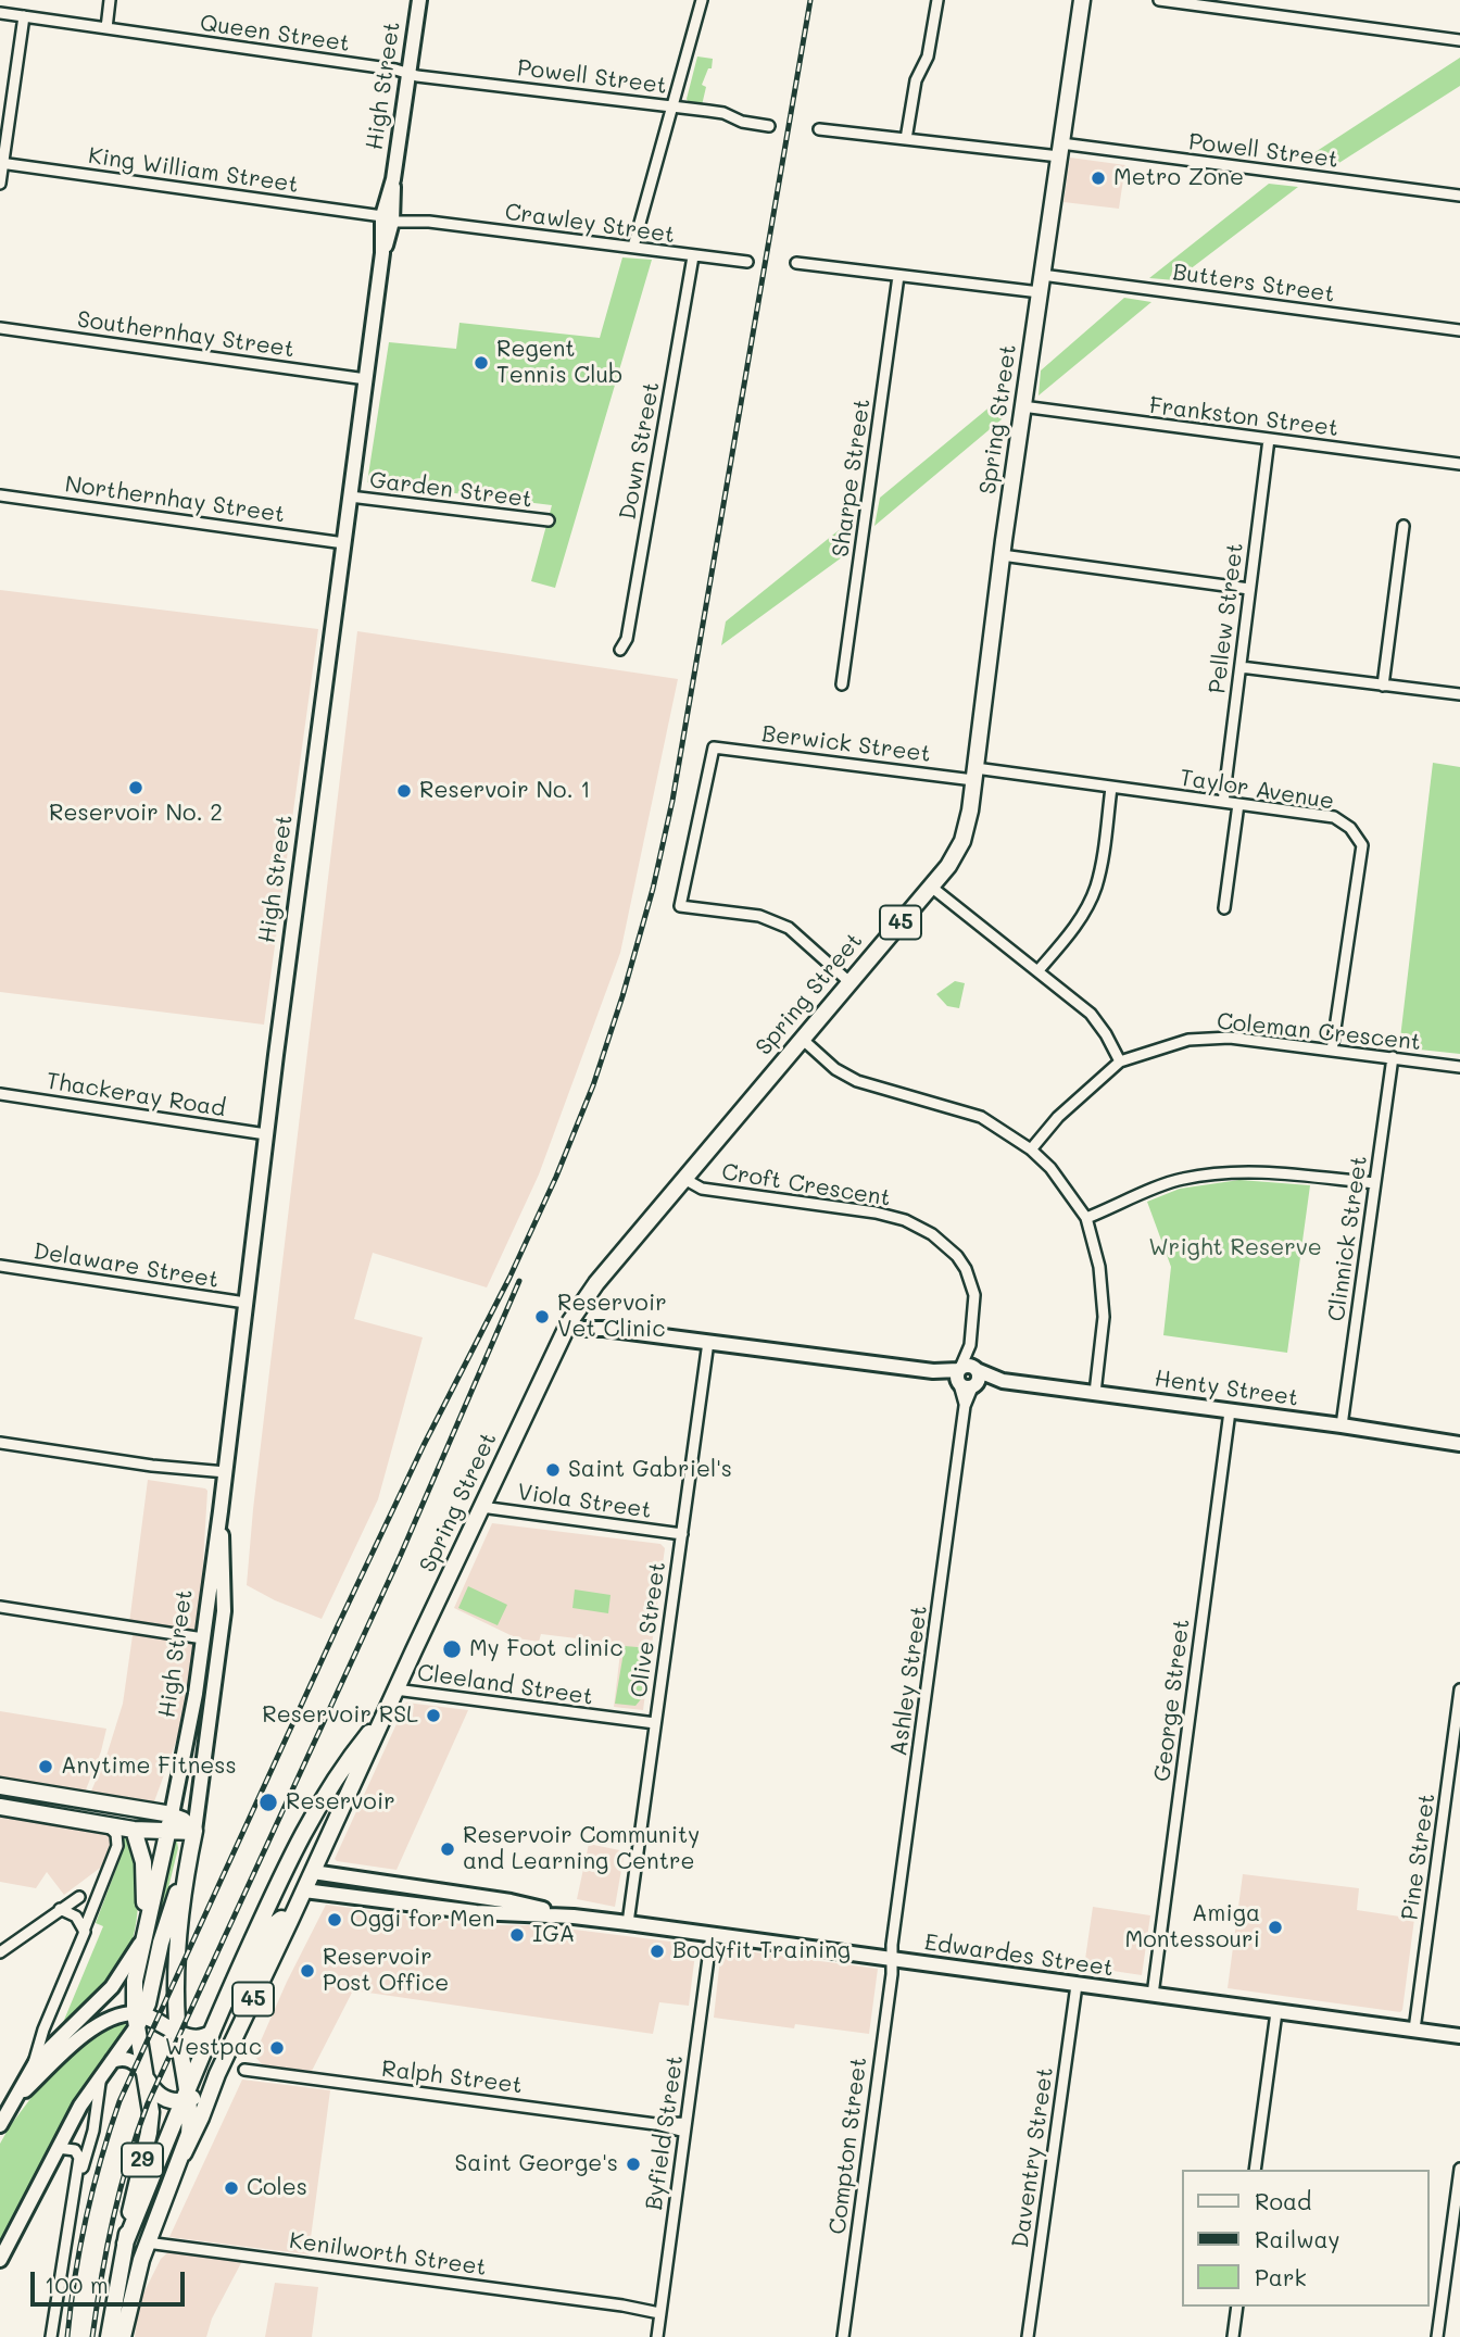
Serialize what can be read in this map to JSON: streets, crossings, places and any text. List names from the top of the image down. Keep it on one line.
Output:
{"streets":{"main road":["High Street","Spring Street","45","Henty Street","Edwardes Street","29"],"street":["Queen Street","Powell Street","King William Street","Crawley Street","Butters Street","Southernhay Street","Frankston Street","Down Street","Sharpe Street","Garden Street","Northernhay Street","Pellew Street","Berwick Street","Taylor Avenue","Coleman Crescent","Thackeray Road","Croft Crescent","Clinnick Street","Delaware Street","Viola Street","Olive Street","Ashley Street","Cleeland Street","George Street","Pine Street","Ralph Street","Byfield Street","Compton Street","Daventry Street","Kenilworth Street"]},"crossings":[["Queen Street","Powell Street"],["Queen Street","High Street"],["Powell Street","High Street"],["Powell Street","Spring Street"],["High Street","King William Street"],["High Street","Crawley Street"],["High Street","Southernhay Street"],["High Street","Spring Street"],["High Street","Garden Street"],["High Street","Northernhay Street"],["High Street","Thackeray Road"],["High Street","Delaware Street"],["High Street","Kenilworth Street"],["King William Street","Crawley Street"],["Crawley Street","Down Street"],["Butters Street","Spring Street"],["Frankston Street","Spring Street"],["Frankston Street","Pellew Street"],["Spring Street","Berwick Street"],["Spring Street","Taylor Avenue"],["Spring Street","Croft Crescent"],["Spring Street","Viola Street"],["Spring Street","Cleeland Street"],["Spring Street","Edwardes Street"],["Pellew Street","Taylor Avenue"],["Berwick Street","Taylor Avenue"],["Taylor Avenue","Coleman Crescent"],["Coleman Crescent","Clinnick Street"],["Croft Crescent","Henty Street"],["Croft Crescent","Ashley Street"],["Clinnick Street","Henty Street"],["Henty Street","Ashley Street"],["Henty Street","George Street"],["Viola Street","Olive Street"],["Olive Street","Cleeland Street"],["Olive Street","Edwardes Street"],["Ashley Street","Edwardes Street"],["Ashley Street","Compton Street"],["George Street","Edwardes Street"],["Pine Street","Edwardes Street"],["Edwardes Street","Byfield Street"],["Edwardes Street","Compton Street"],["Edwardes Street","Daventry Street"],["Ralph Street","Byfield Street"],["Byfield Street","Kenilworth Street"]],"parks":["Wright Reserve"],"places":["Metro Zone","Regent Tennis Club","Reservoir No. 2","Reservoir No. 1","Reservoir Vet Clinic","Saint Gabriel's","My Foot clinic","Reservoir RSL","Anytime Fitness","Reservoir","Reservoir Community and Learning Centre","Oggi for Men","Amiga Montessouri","IGA","Bodyfit Training","Reservoir Post Office","Westpac","Saint George's","Coles"],"legend":["Road","Railway","Park"],"scale_bar":"100 m"}
